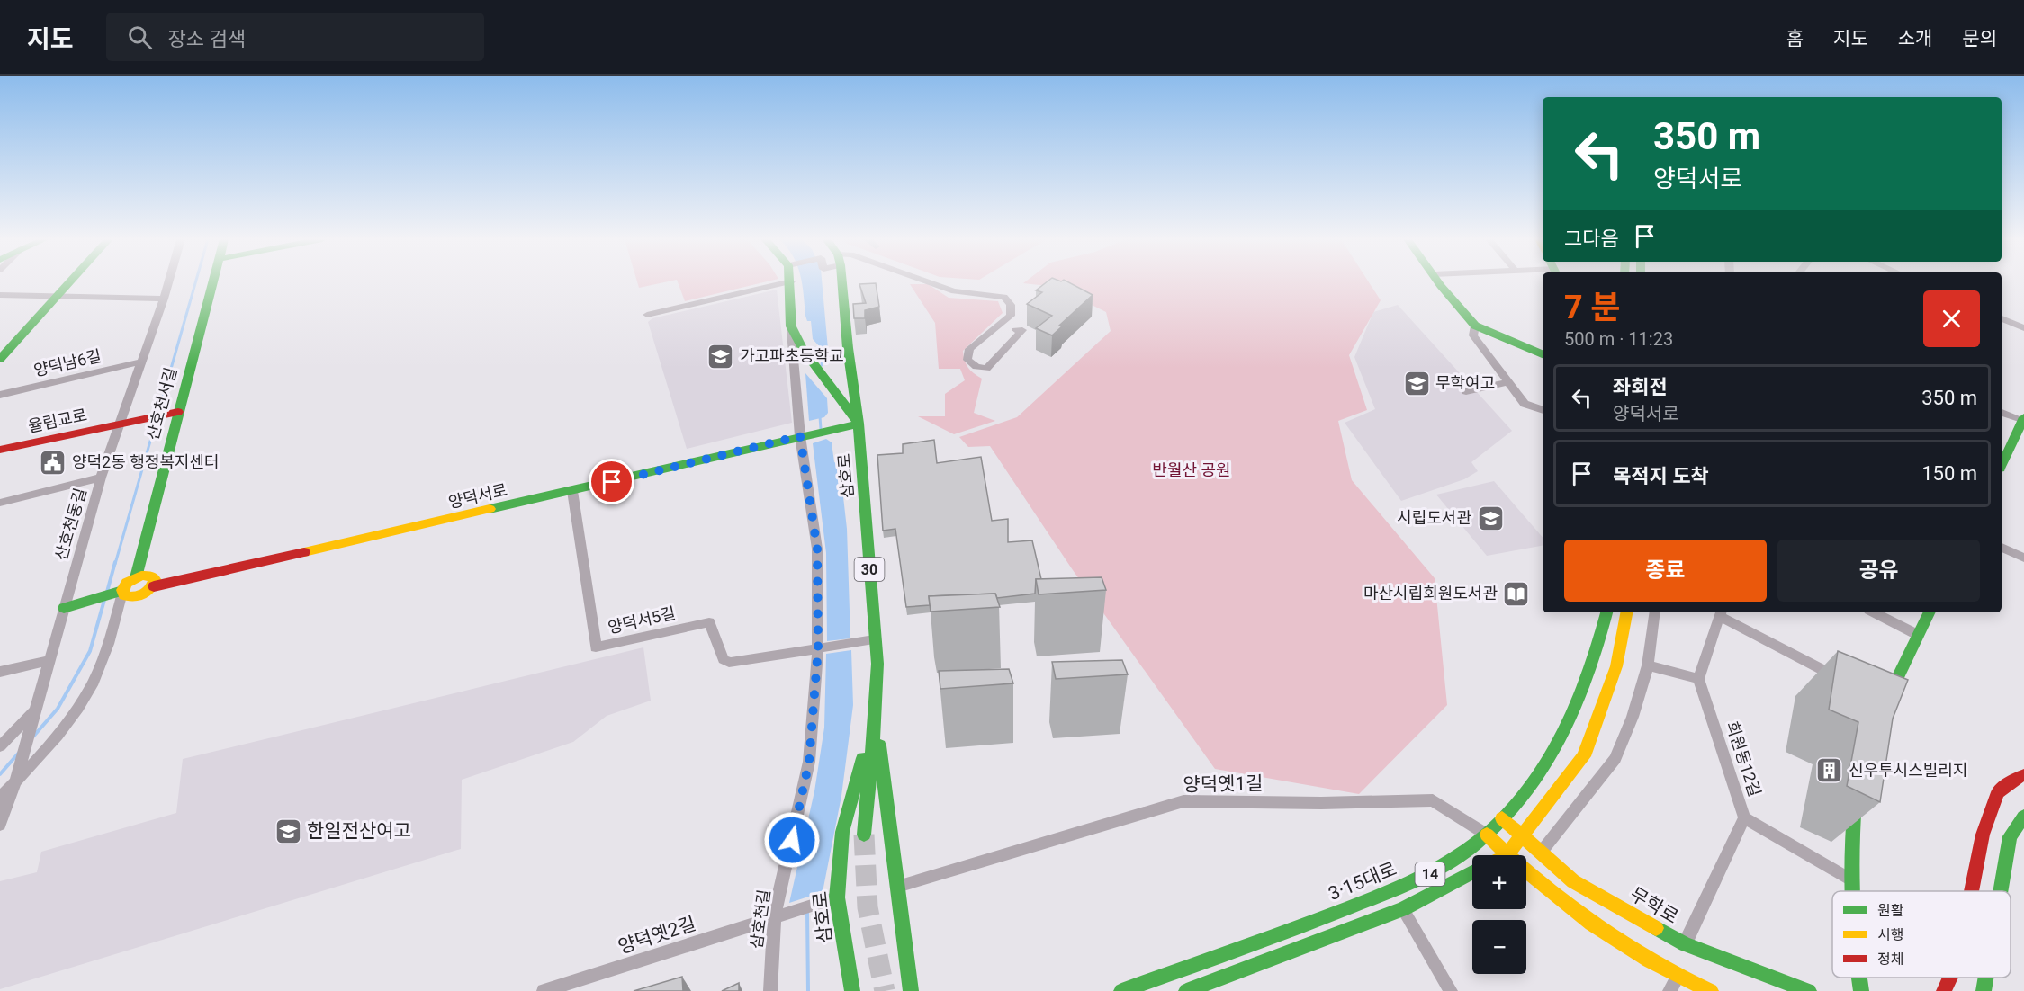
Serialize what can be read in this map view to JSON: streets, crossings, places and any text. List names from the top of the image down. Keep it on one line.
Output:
{"streets":{"main road":["산호천서길","율림교로","삼호로","양덕서로","30","14","3·15대로","무학로"],"street":["양덕남6길","산호천동길","양덕서5길","회원동12길","양덕옛1길","삼호천길","양덕옛2길"]},"crossings":[["양덕남6길","산호천동길"],["산호천서길","율림교로"],["율림교로","산호천동길"],["삼호로","양덕서로"],["삼호로","양덕옛1길"],["삼호로","양덕옛2길"],["양덕서로","산호천동길"],["양덕서로","양덕서5길"],["양덕서로","삼호천길"],["양덕서5길","삼호천길"],["회원동12길","무학로"],["양덕옛1길","3·15대로"],["3·15대로","무학로"],["삼호천길","양덕옛2길"]],"parks":["반월산 공원"],"places":{"school or university":["가고파초등학교","무학여고","시립도서관","한일전산여고"],"public building":["양덕2동 행정복지센터"],"library":["마산시립회원도서관"],"building":["신우투시스빌리지"]},"legend":["원활","서행","정체"],"page":{"header":"지도","search":"장소 검색","nav":["홈","지도","소개","문의"],"turn":["350 m","양덕서로"],"then":"그다음","heading":["7 분","500 m · 11:23"],"list":[{"name":"좌회전","note":"양덕서로","value":"350 m"},{"name":"목적지 도착","value":"150 m"}],"buttons":["종료","공유"],"map_buttons":["+","−"]}}
